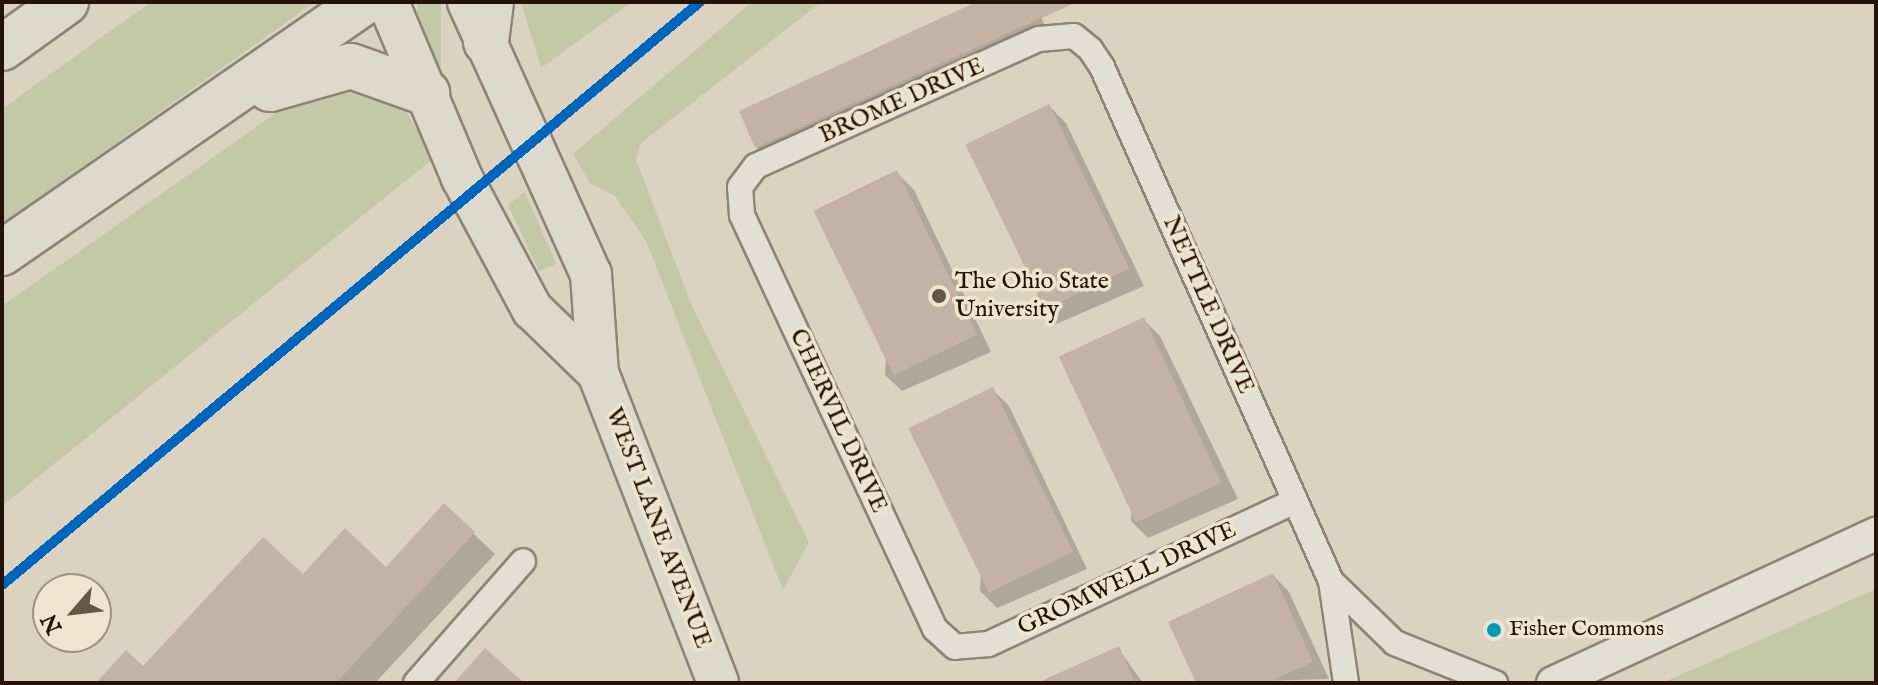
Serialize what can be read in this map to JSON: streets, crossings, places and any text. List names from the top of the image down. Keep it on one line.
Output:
{"streets":{"main road":["WEST LANE AVENUE"],"street":["BROME DRIVE","NETTLE DRIVE","CHERVIL DRIVE","GROMWELL DRIVE"]},"crossings":[["BROME DRIVE","NETTLE DRIVE"],["BROME DRIVE","CHERVIL DRIVE"],["NETTLE DRIVE","GROMWELL DRIVE"],["CHERVIL DRIVE","GROMWELL DRIVE"]],"places":["The Ohio State University","Fisher Commons"],"north":"bottom left"}
